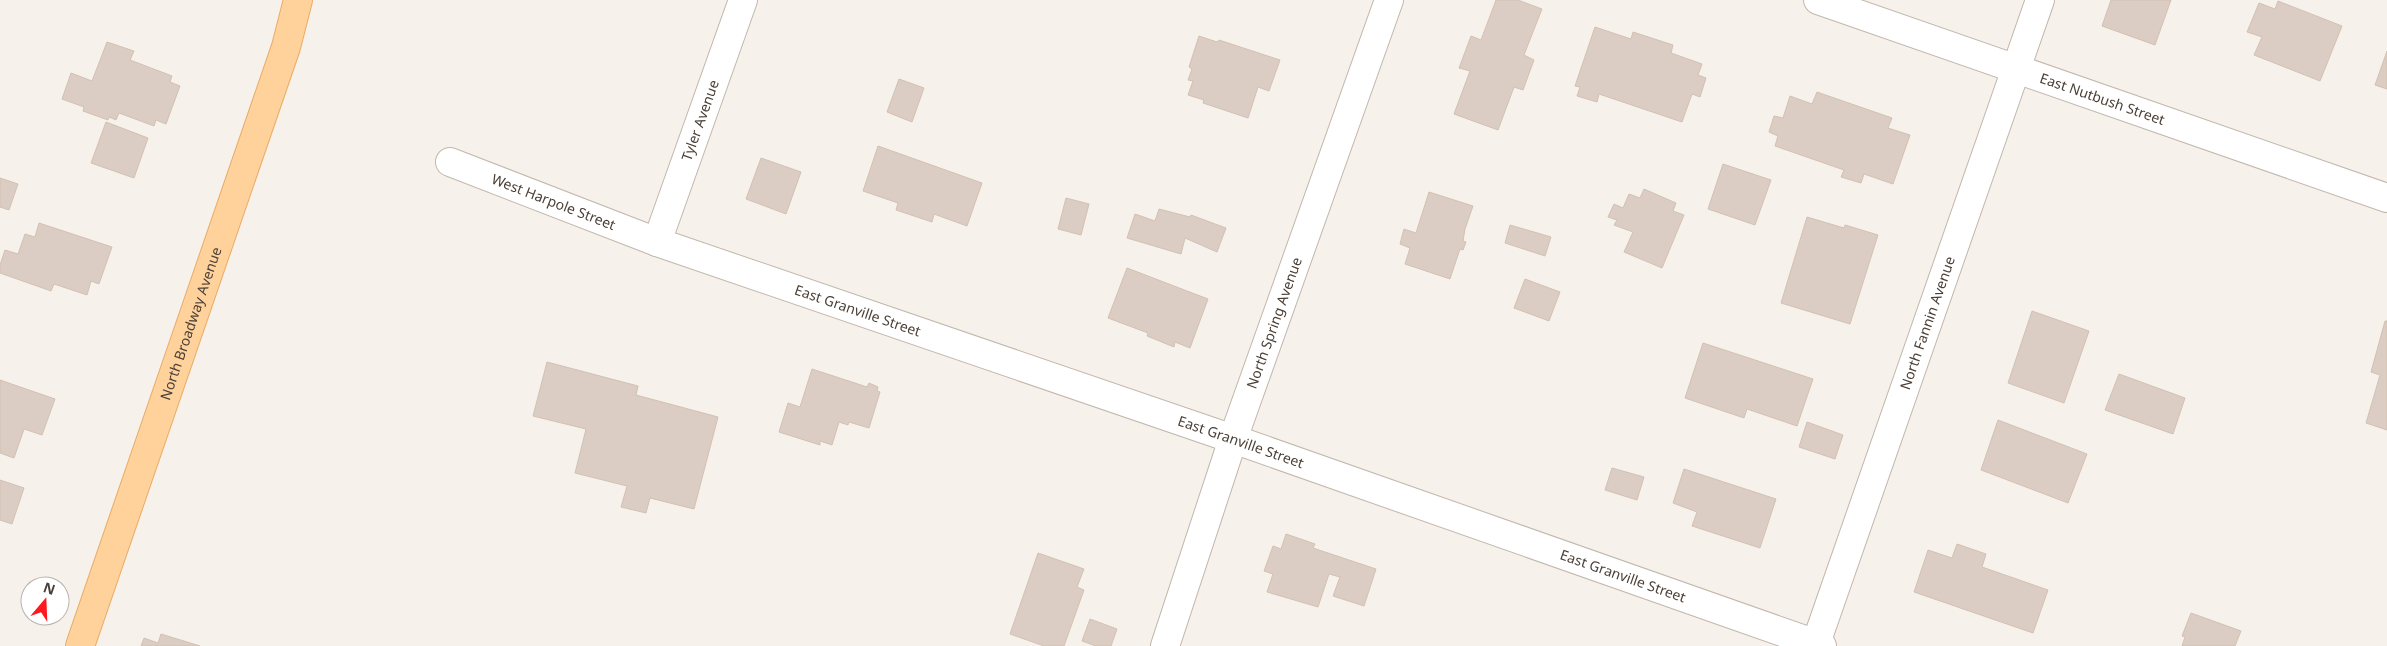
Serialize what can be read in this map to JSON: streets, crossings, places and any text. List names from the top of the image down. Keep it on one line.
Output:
{"streets":{"main road":["North Broadway Avenue"],"street":["East Nutbush Street","Tyler Avenue","West Harpole Street","East Granville Street","North Spring Avenue","North Fannin Avenue"]},"crossings":[["East Nutbush Street","North Fannin Avenue"],["Tyler Avenue","West Harpole Street"],["Tyler Avenue","East Granville Street"],["West Harpole Street","East Granville Street"],["East Granville Street","North Spring Avenue"],["East Granville Street","North Fannin Avenue"]],"north":"top"}
